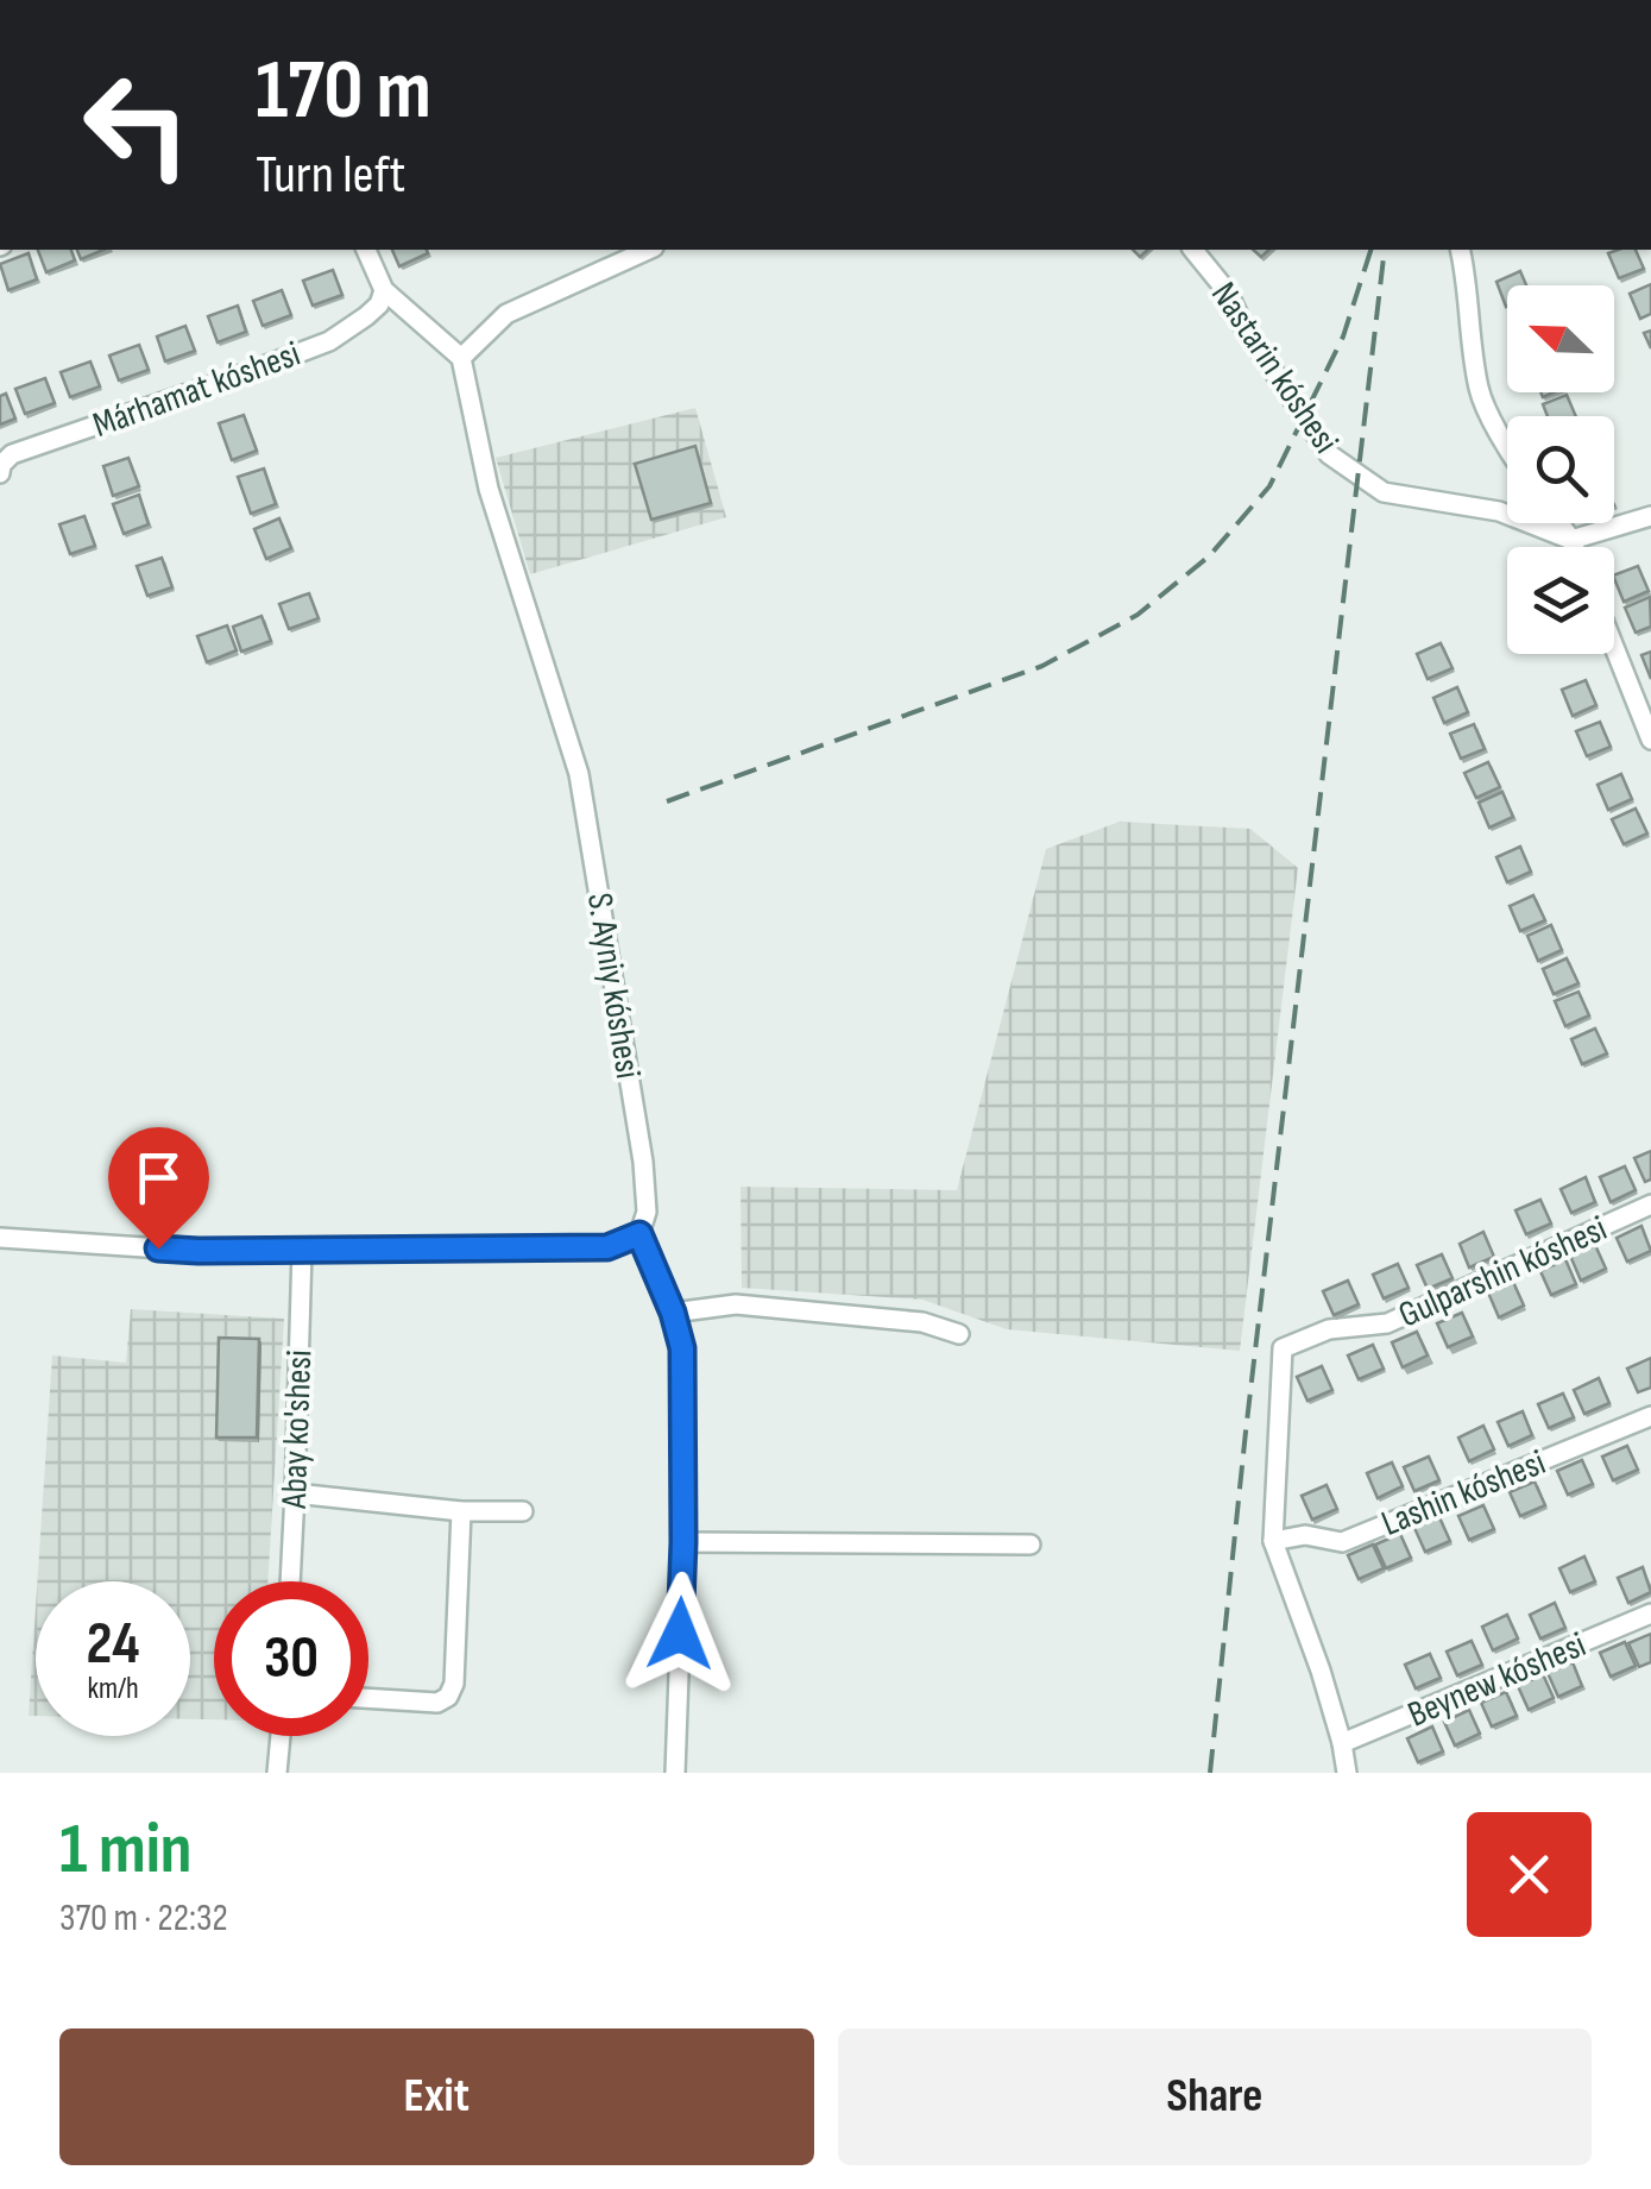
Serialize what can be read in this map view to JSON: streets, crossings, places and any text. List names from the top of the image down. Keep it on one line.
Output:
{"streets":{"street":["Nastarin kóshesi","Márhamat kóshesi","S. Ayniy kóshesi","Gulparshin kóshesi","Abay ko'shesi","Lashin kóshesi","Beynew kóshesi"]},"crossings":[["Gulparshin kóshesi","Lashin kóshesi"]],"north":"top left","page":{"turn":["170 m","Turn left"],"speed":"24 km/h","limit":"30","heading":["1 min","370 m · 22:32"],"buttons":["Exit","Share"]}}
